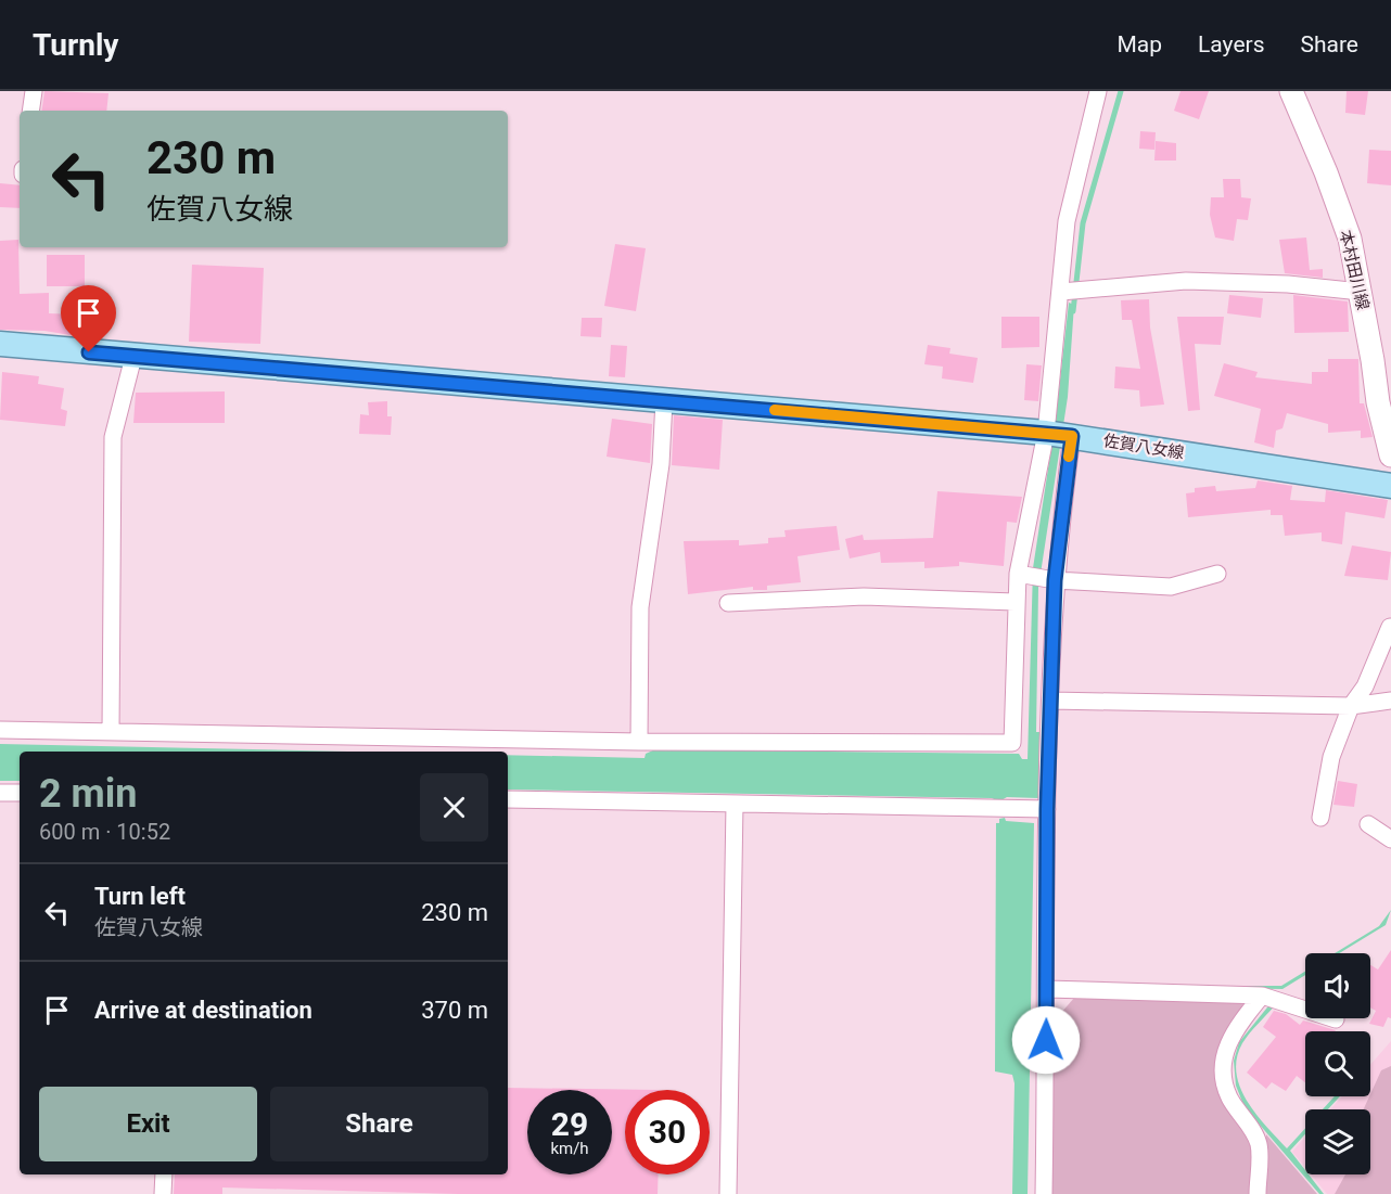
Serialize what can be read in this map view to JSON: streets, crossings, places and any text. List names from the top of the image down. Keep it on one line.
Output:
{"streets":{"main road":["本村田川線","佐賀八女線"]},"page":{"header":"Turnly","nav":["Map","Layers","Share"],"turn":["230 m","佐賀八女線"],"heading":["2 min","600 m · 10:52"],"list":[{"name":"Turn left","note":"佐賀八女線","value":"230 m"},{"name":"Arrive at destination","value":"370 m"}],"buttons":["Exit","Share"],"speed":"29 km/h","limit":"30"}}
